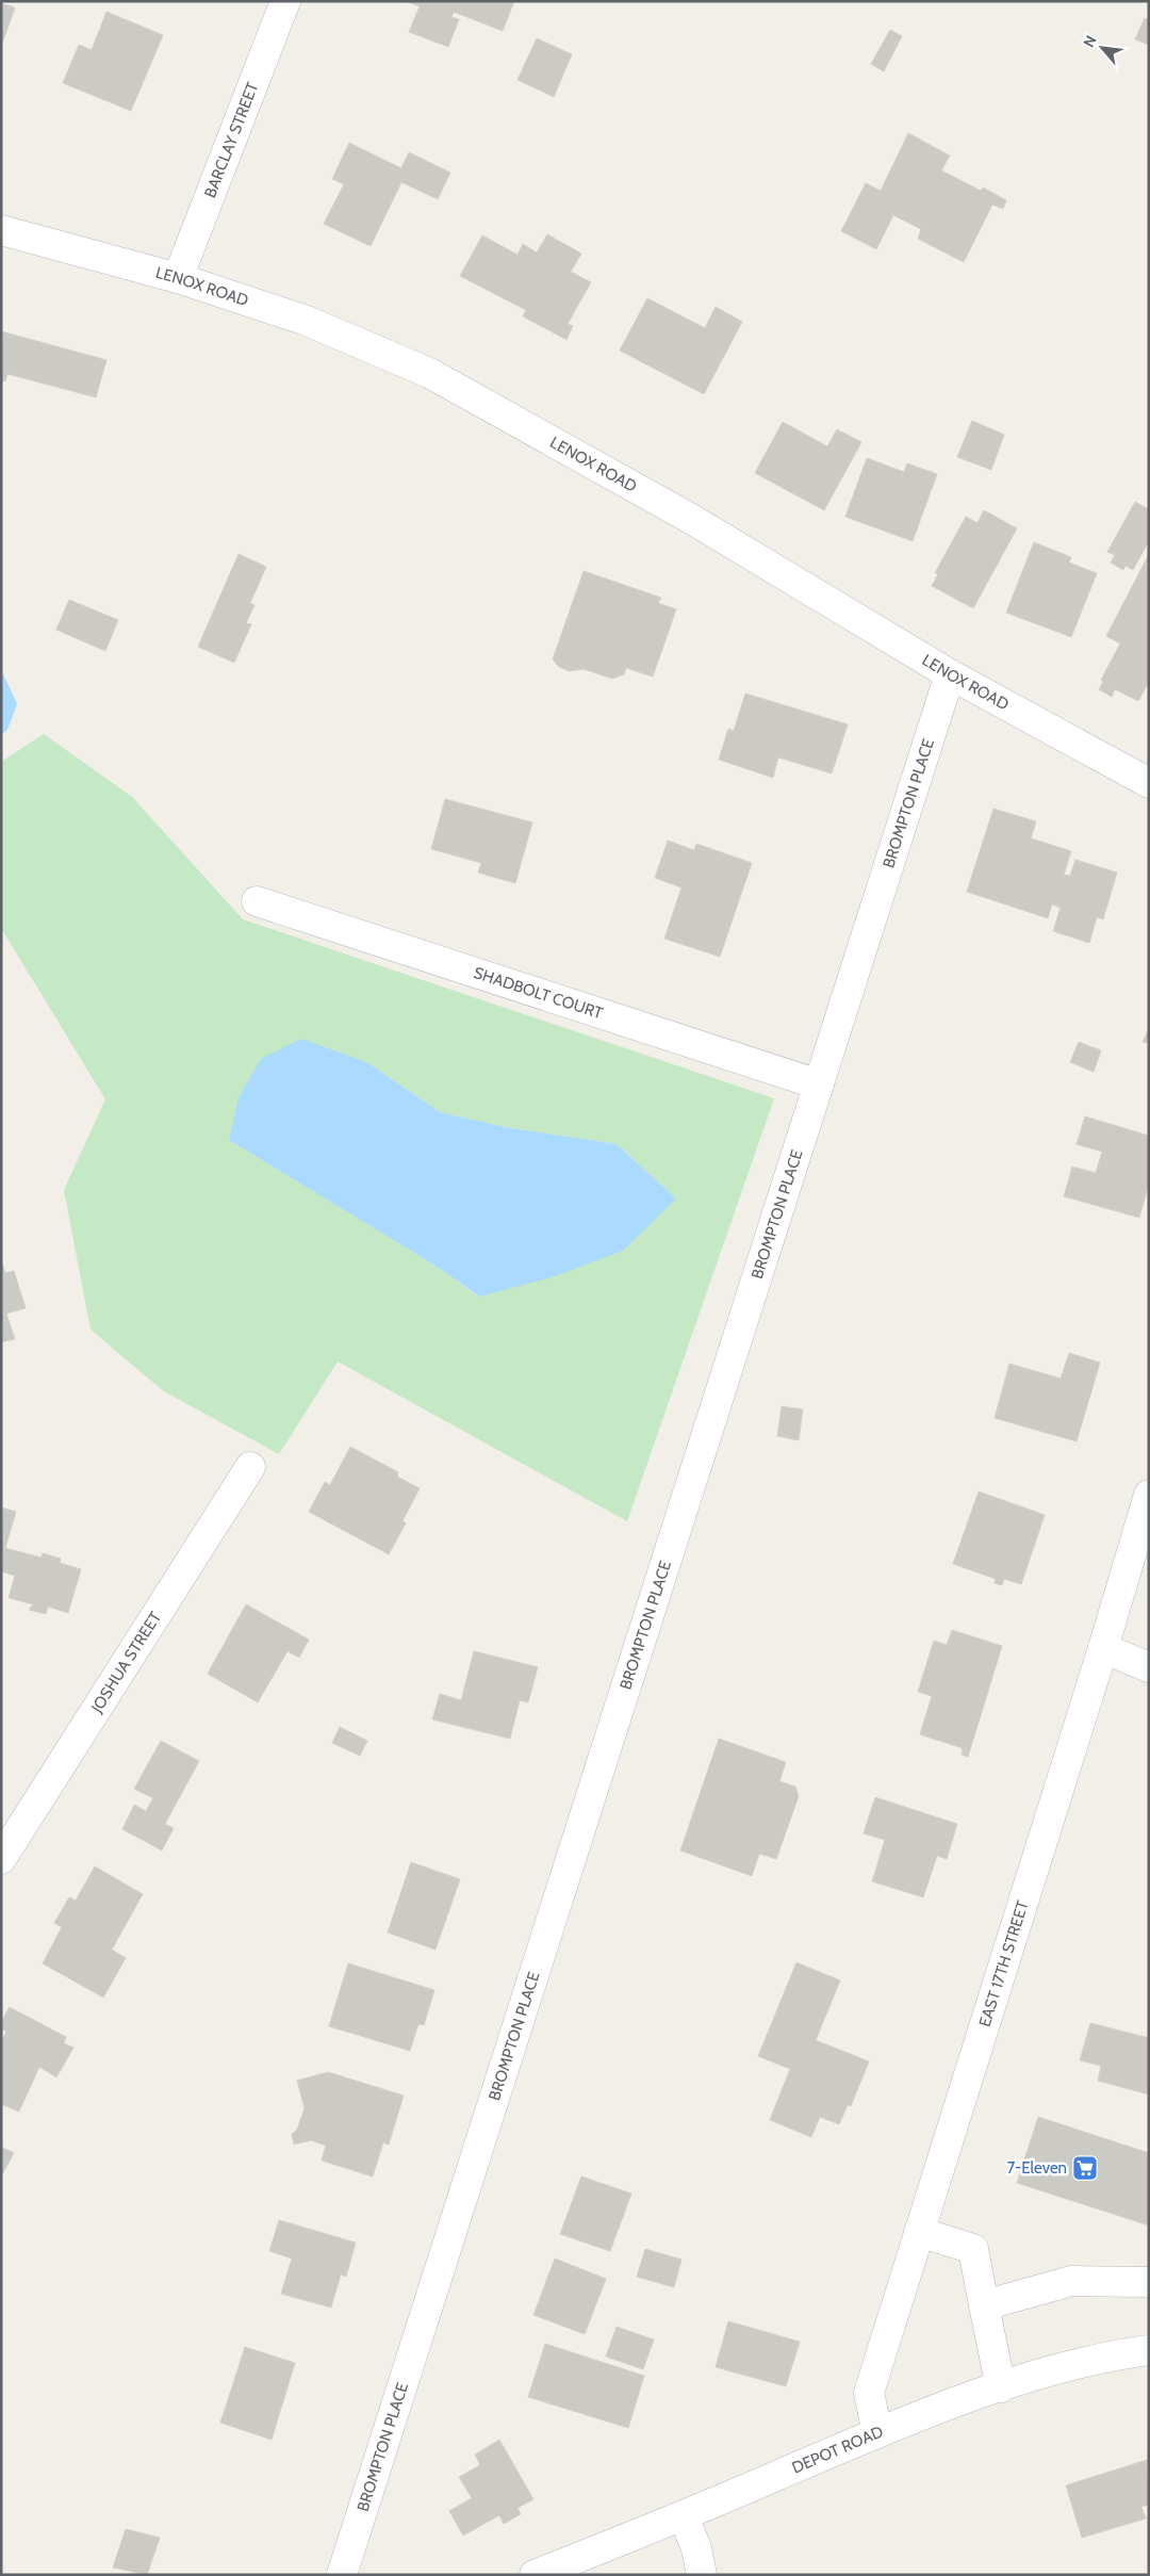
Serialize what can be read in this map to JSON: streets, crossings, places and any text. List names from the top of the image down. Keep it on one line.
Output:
{"streets":{"street":["BARCLAY STREET","LENOX ROAD","BROMPTON PLACE","SHADBOLT COURT","JOSHUA STREET","EAST 17TH STREET","DEPOT ROAD"]},"crossings":[["BARCLAY STREET","LENOX ROAD"],["LENOX ROAD","BROMPTON PLACE"],["BROMPTON PLACE","SHADBOLT COURT"],["EAST 17TH STREET","DEPOT ROAD"]],"places":{"supermarket":["7-Eleven"]},"north":"top left"}
